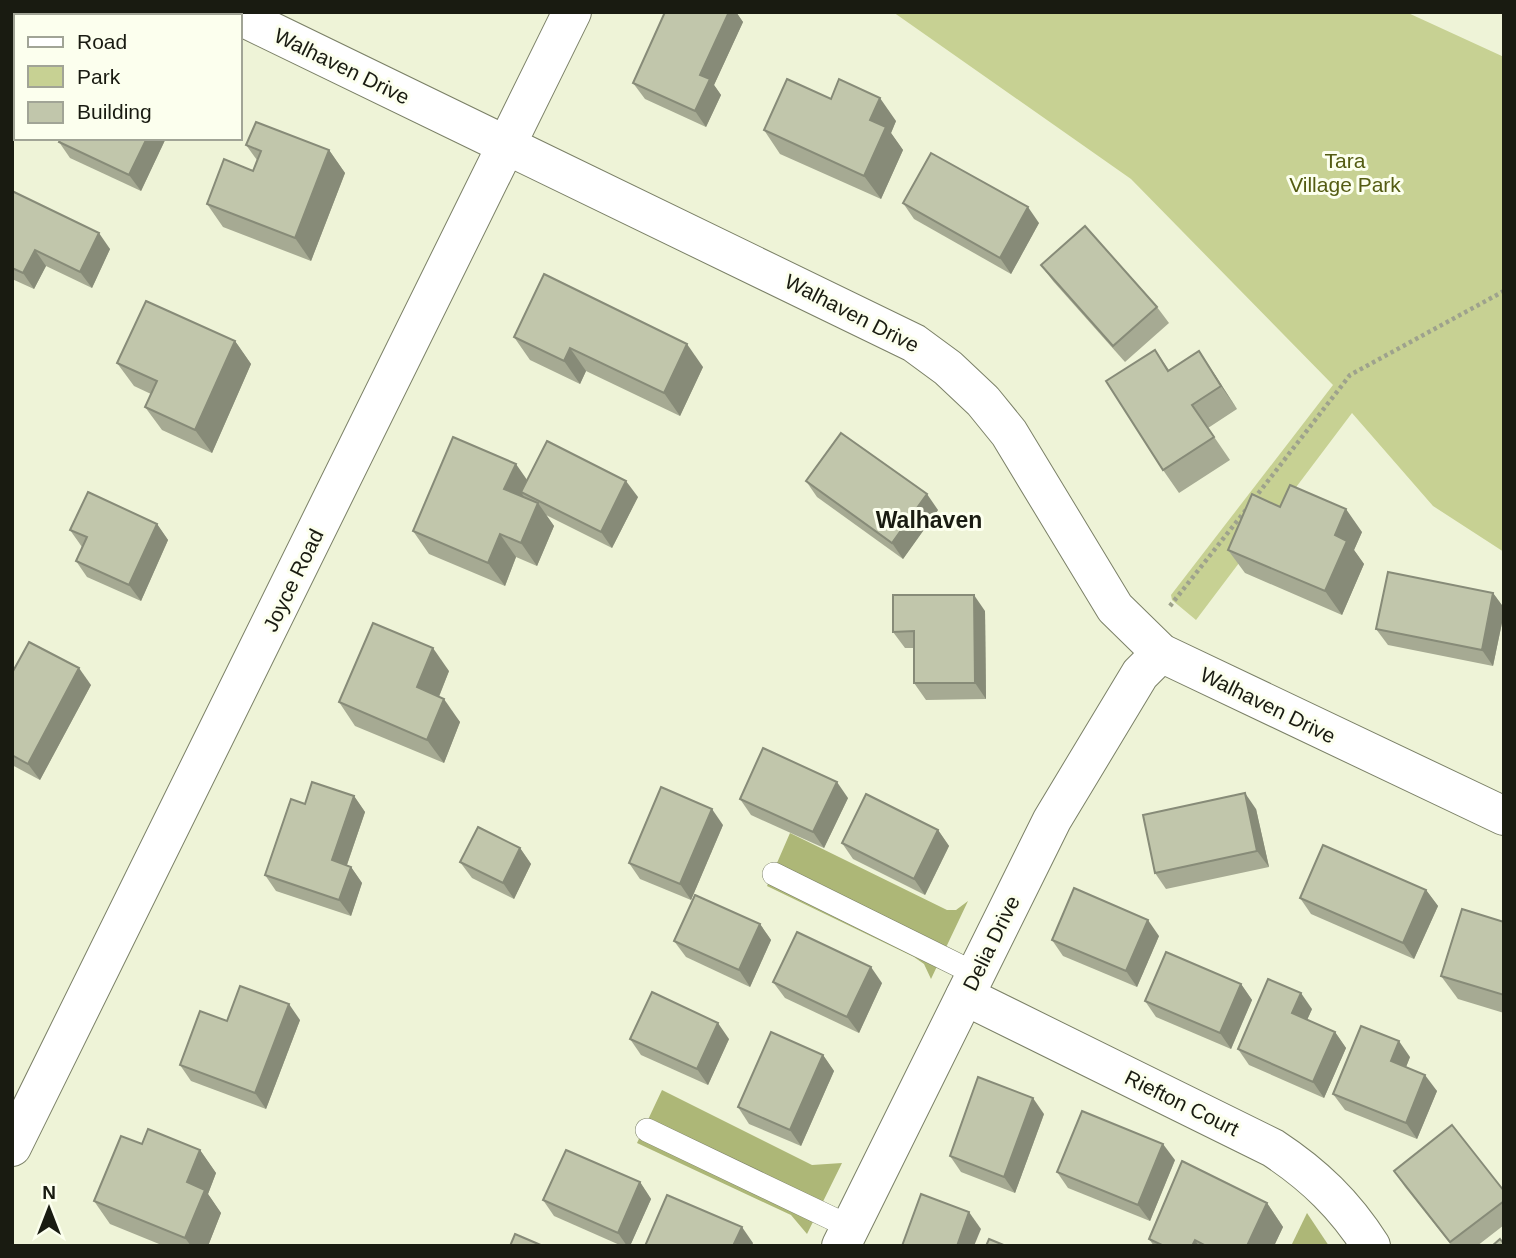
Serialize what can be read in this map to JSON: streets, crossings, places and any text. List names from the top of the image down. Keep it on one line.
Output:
{"streets":{"street":["Walhaven Drive","Joyce Road","Delia Drive","Riefton Court"]},"crossings":[["Walhaven Drive","Joyce Road"],["Walhaven Drive","Delia Drive"],["Delia Drive","Riefton Court"]],"districts":["Walhaven"],"parks":["Tara Village Park"],"legend":["Road","Park","Building"],"north":"top"}
